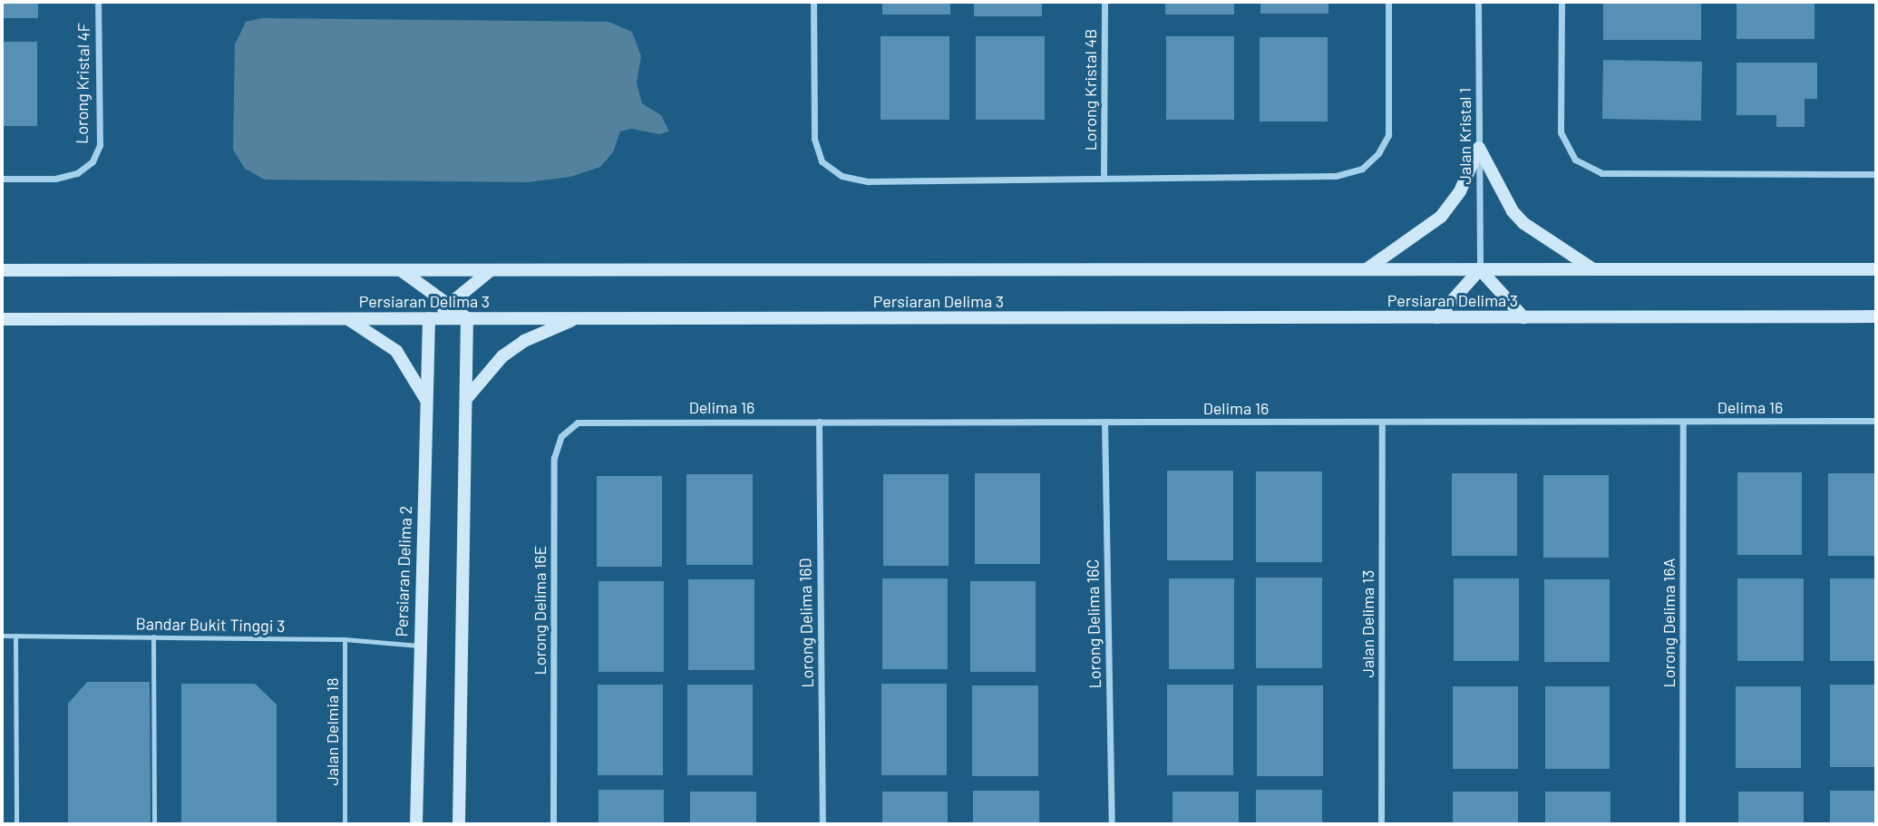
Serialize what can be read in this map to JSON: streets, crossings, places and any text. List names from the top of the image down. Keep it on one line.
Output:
{"streets":{"street":["Lorong Kristal 4F","Lorong Kristal 4B","Jalan Kristal 1","Persiaran Delima 3","Delima 16","Persiaran Delima 2","Lorong Delima 16E","Lorong Delima 16D","Lorong Delima 16A","Lorong Delima 16C","Jalan Delima 13"],"lane":["Bandar Bukit Tinggi 3","Jalan Delmia 18"]},"crossings":[["Jalan Kristal 1","Persiaran Delima 3"],["Persiaran Delima 3","Persiaran Delima 2"],["Delima 16","Lorong Delima 16E"],["Delima 16","Lorong Delima 16D"],["Delima 16","Lorong Delima 16A"],["Delima 16","Lorong Delima 16C"],["Delima 16","Jalan Delima 13"],["Persiaran Delima 2","Bandar Bukit Tinggi 3"],["Bandar Bukit Tinggi 3","Jalan Delmia 18"]]}
